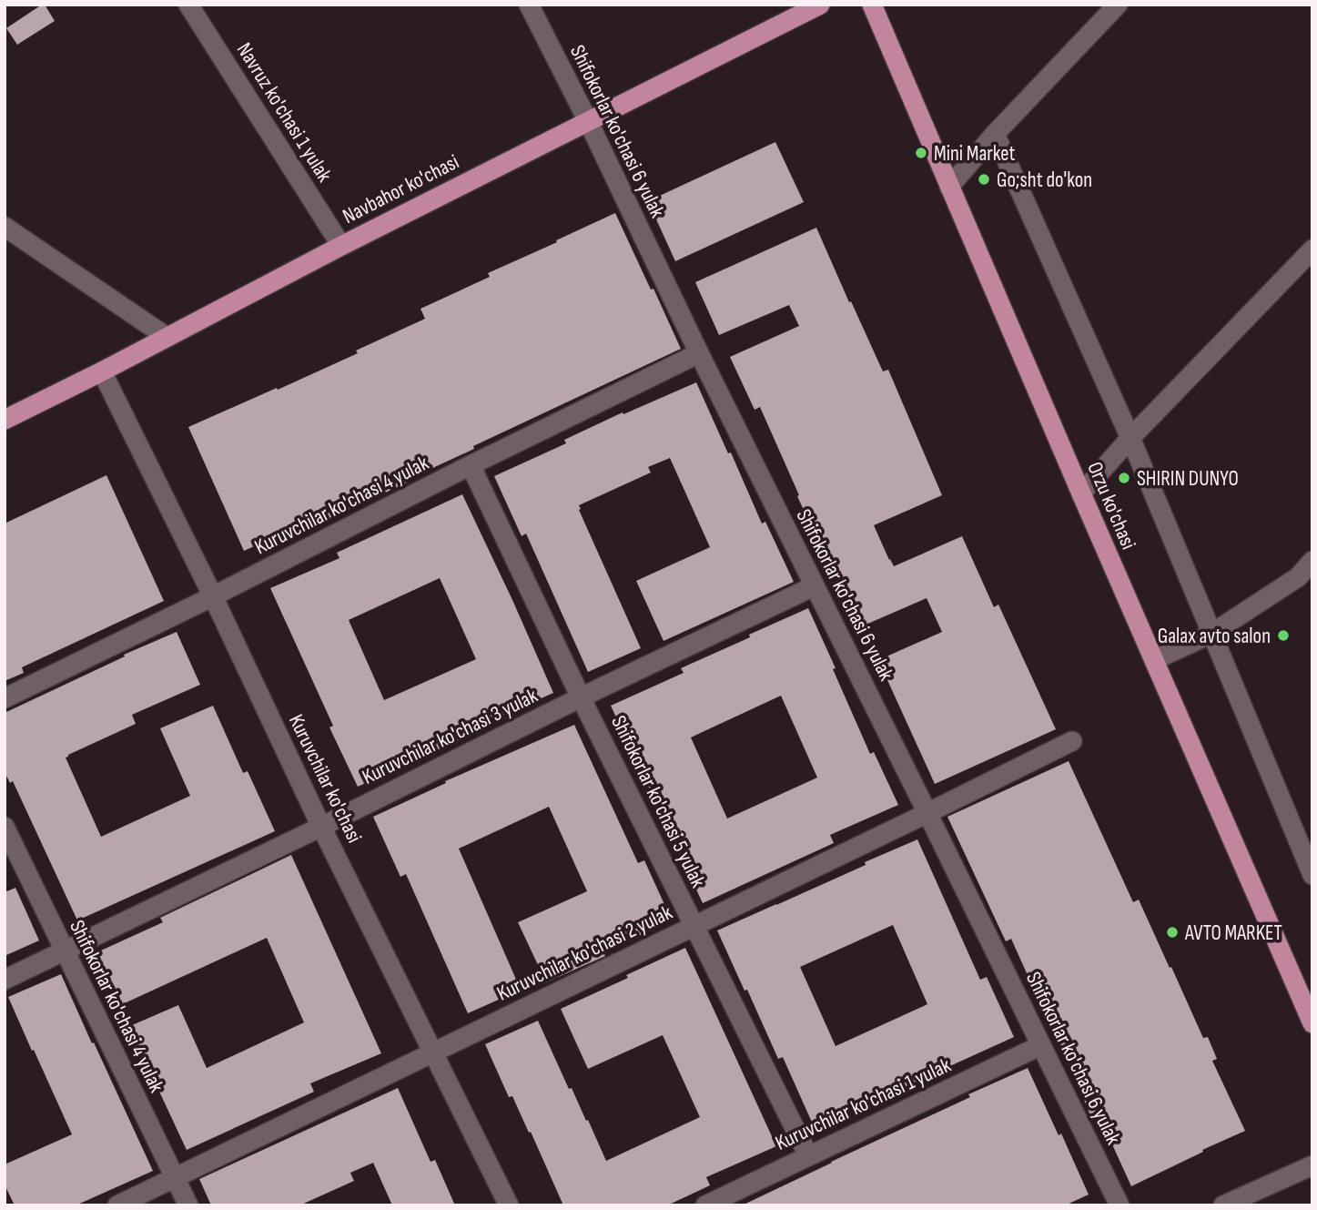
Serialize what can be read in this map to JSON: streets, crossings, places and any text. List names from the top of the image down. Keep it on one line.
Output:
{"streets":{"main road":["Navbahor ko'chasi","Orzu ko'chasi"],"street":["Navruz ko'chasi 1 yulak","Shifokorlar ko'chasi 6 yulak","Kuruvchilar ko'chasi 4 yulak","Kuruvchilar ko'chasi 3 yulak","Kuruvchilar ko'chasi","Shifokorlar ko'chasi 5 yulak","Kuruvchilar ko'chasi 2 yulak","Shifokorlar ko'chasi 4 yulak","Kuruvchilar ko'chasi 1 yulak"]},"crossings":[["Navruz ko'chasi 1 yulak","Navbahor ko'chasi"],["Shifokorlar ko'chasi 6 yulak","Navbahor ko'chasi"],["Shifokorlar ko'chasi 6 yulak","Kuruvchilar ko'chasi 4 yulak"],["Shifokorlar ko'chasi 6 yulak","Kuruvchilar ko'chasi 3 yulak"],["Shifokorlar ko'chasi 6 yulak","Kuruvchilar ko'chasi 2 yulak"],["Shifokorlar ko'chasi 6 yulak","Kuruvchilar ko'chasi 1 yulak"],["Navbahor ko'chasi","Kuruvchilar ko'chasi"],["Kuruvchilar ko'chasi 4 yulak","Kuruvchilar ko'chasi"],["Kuruvchilar ko'chasi 4 yulak","Shifokorlar ko'chasi 5 yulak"],["Kuruvchilar ko'chasi 3 yulak","Kuruvchilar ko'chasi"],["Kuruvchilar ko'chasi 3 yulak","Shifokorlar ko'chasi 5 yulak"],["Kuruvchilar ko'chasi 3 yulak","Shifokorlar ko'chasi 4 yulak"],["Kuruvchilar ko'chasi","Kuruvchilar ko'chasi 2 yulak"],["Shifokorlar ko'chasi 5 yulak","Kuruvchilar ko'chasi 2 yulak"],["Shifokorlar ko'chasi 5 yulak","Kuruvchilar ko'chasi 1 yulak"],["Kuruvchilar ko'chasi 2 yulak","Shifokorlar ko'chasi 4 yulak"]],"places":["Mini Market","Go;sht do'kon","SHIRIN DUNYO","Galax avto salon","AVTO MARKET"]}
